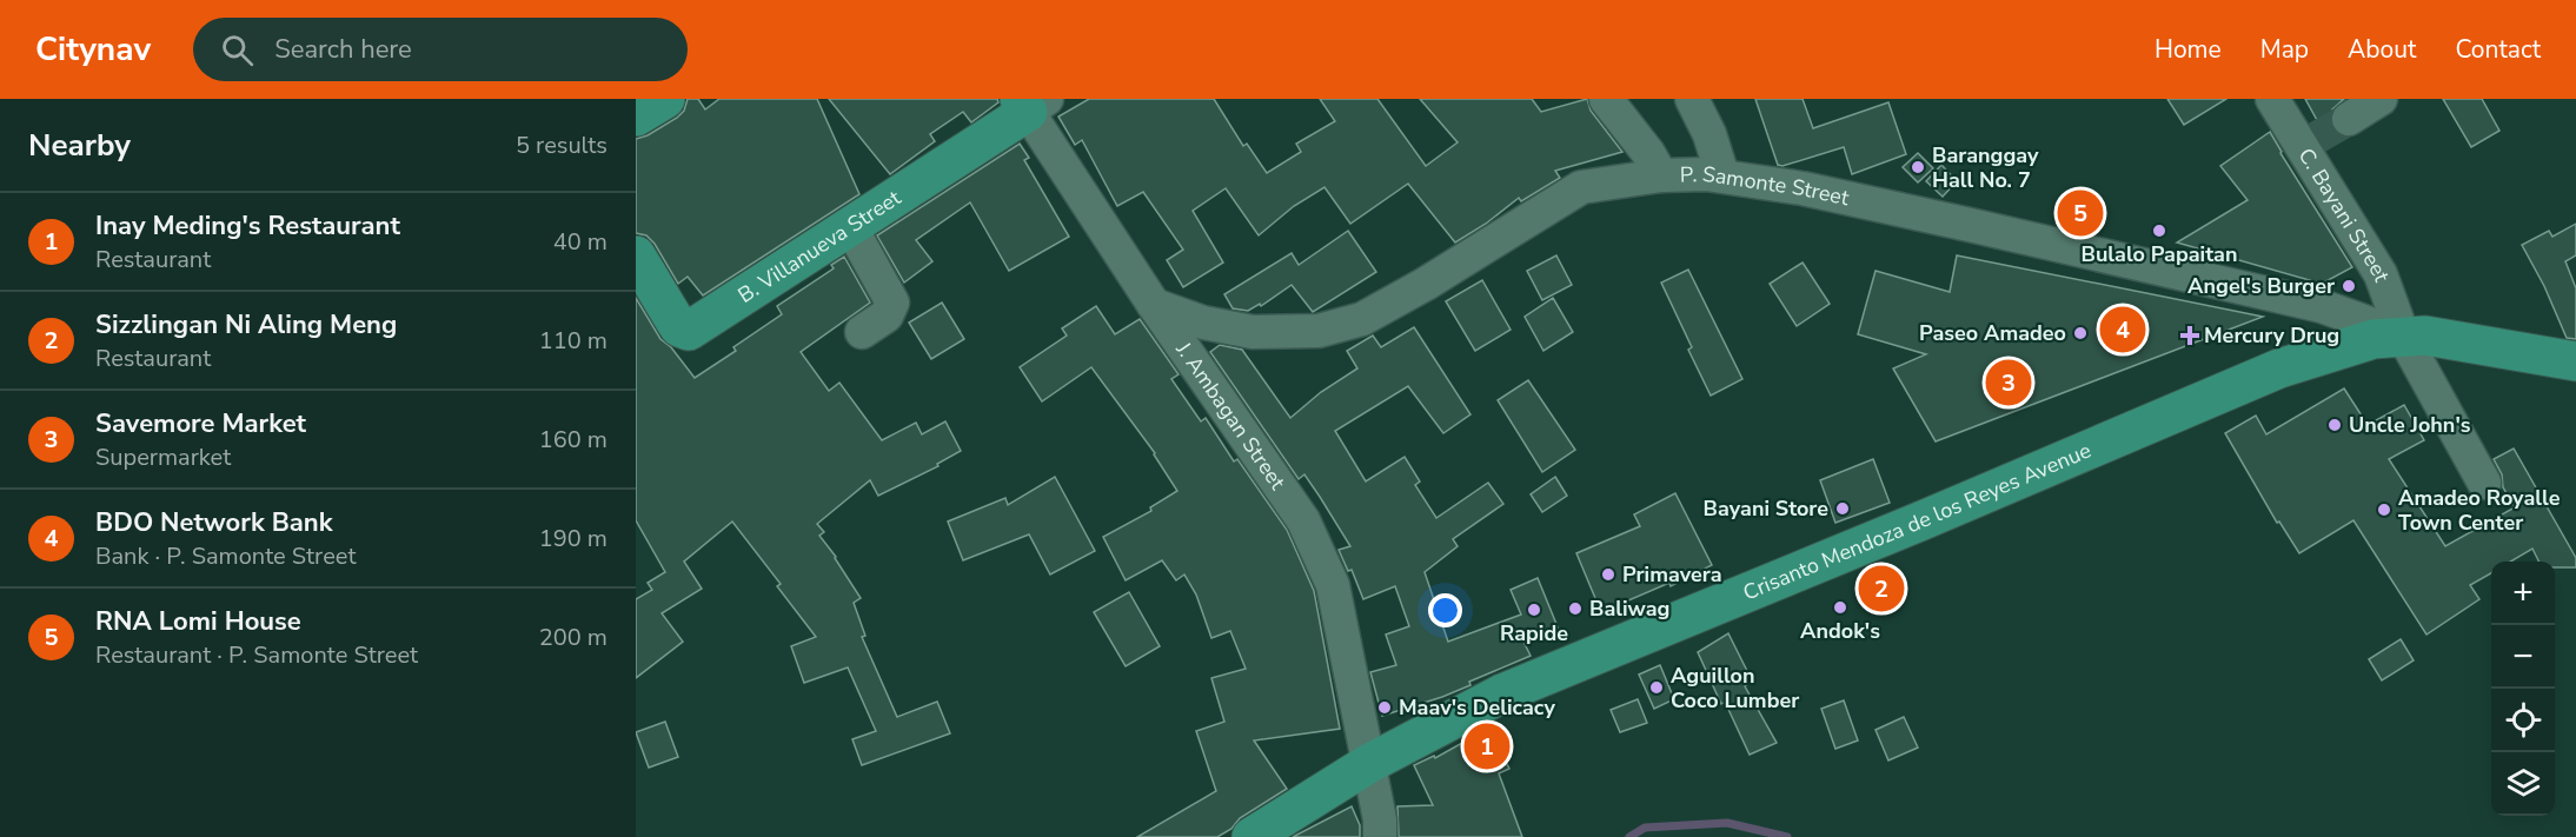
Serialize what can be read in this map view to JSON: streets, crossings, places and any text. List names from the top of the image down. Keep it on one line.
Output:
{"streets":{"main road":["B. Villanueva Street","Crisanto Mendoza de los Reyes Avenue"],"street":["P. Samonte Street","C. Bayani Street","J. Ambagan Street"]},"crossings":[["P. Samonte Street","C. Bayani Street"],["P. Samonte Street","J. Ambagan Street"],["P. Samonte Street","Crisanto Mendoza de los Reyes Avenue"],["C. Bayani Street","Crisanto Mendoza de los Reyes Avenue"],["B. Villanueva Street","J. Ambagan Street"],["J. Ambagan Street","Crisanto Mendoza de los Reyes Avenue"]],"places":{"other":["Baranggay Hall No. 7","Bulalo Papaitan","Angel's Burger","Paseo Amadeo","Uncle John's","Bayani Store","Amadeo Royalle Town Center","Primavera","Andok's","Baliwag","Rapide","Aguillon Coco Lumber","Maav's Delicacy"],"health":["Mercury Drug"]},"page":{"header":"Citynav","search":"Search here","nav":["Home","Map","About","Contact"],"heading":["Nearby","5 results"],"pins":["5","4","3","2","1"],"list":[{"mark":"1","name":"Inay Meding's Restaurant","note":"Restaurant","value":"40 m"},{"mark":"2","name":"Sizzlingan Ni Aling Meng","note":"Restaurant","value":"110 m"},{"mark":"3","name":"Savemore Market","note":"Supermarket","value":"160 m"},{"mark":"4","name":"BDO Network Bank","note":"Bank · P. Samonte Street","value":"190 m"},{"mark":"5","name":"RNA Lomi House","note":"Restaurant · P. Samonte Street","value":"200 m"}],"map_buttons":["+","−"]}}
